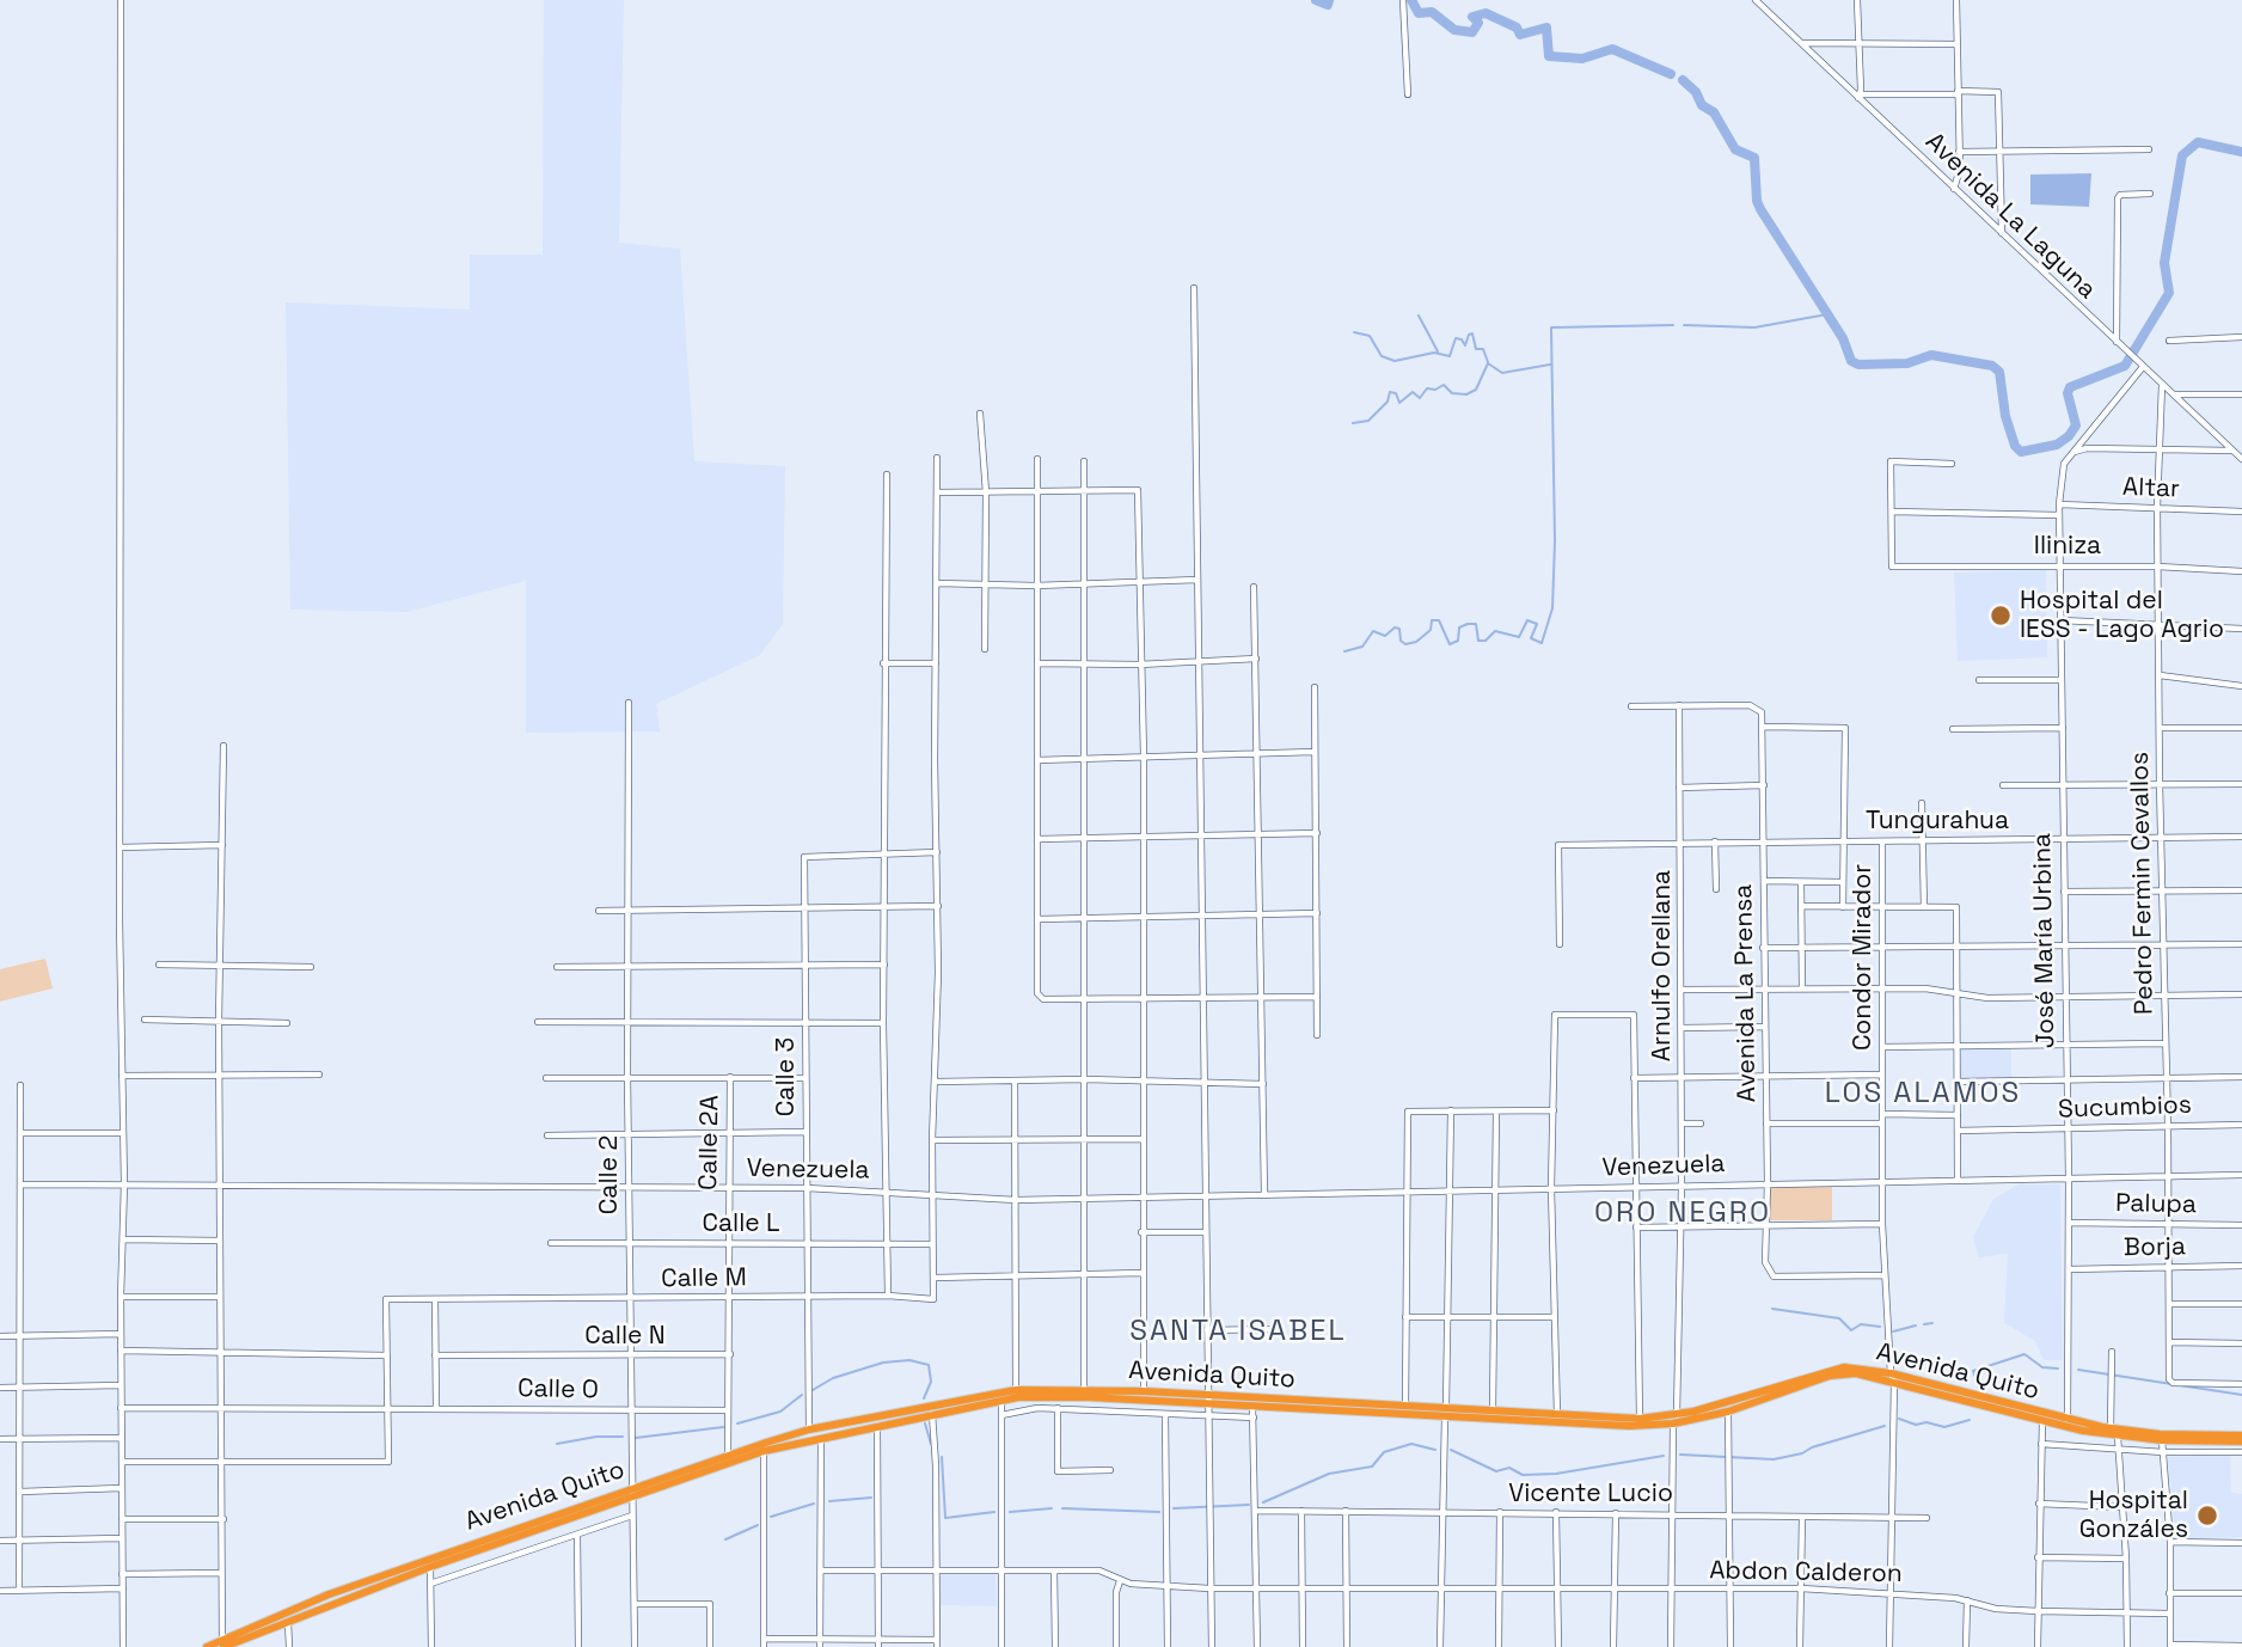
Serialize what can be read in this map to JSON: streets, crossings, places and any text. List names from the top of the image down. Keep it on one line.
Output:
{"streets":{"highway":["Avenida Quito"],"street":["Avenida La Laguna","Altar","Iliniza","Tungurahua","Pedro Fermin Cevallos","José María Urbina","Condor Mirador","Arnulfo Orellana","Avenida La Prensa","Calle 3","Sucumbios","Calle 2A","Venezuela","Calle 2","Palupa","Calle L","Borja","Calle M","Calle N","Calle O","Vicente Lucio","Abdon Calderon"]},"crossings":[["Avenida La Laguna","Pedro Fermin Cevallos"],["Altar","Pedro Fermin Cevallos"],["Altar","José María Urbina"],["Iliniza","Pedro Fermin Cevallos"],["Iliniza","José María Urbina"],["Tungurahua","Pedro Fermin Cevallos"],["Tungurahua","José María Urbina"],["Tungurahua","Condor Mirador"],["Tungurahua","Arnulfo Orellana"],["Tungurahua","Avenida La Prensa"],["Pedro Fermin Cevallos","Sucumbios"],["Pedro Fermin Cevallos","Venezuela"],["Pedro Fermin Cevallos","Palupa"],["Pedro Fermin Cevallos","Borja"],["José María Urbina","Sucumbios"],["José María Urbina","Venezuela"],["José María Urbina","Palupa"],["José María Urbina","Borja"],["José María Urbina","Avenida Quito"],["Condor Mirador","Avenida La Prensa"],["Condor Mirador","Venezuela"],["Condor Mirador","Avenida Quito"],["Condor Mirador","Vicente Lucio"],["Condor Mirador","Abdon Calderon"],["Arnulfo Orellana","Avenida La Prensa"],["Arnulfo Orellana","Venezuela"],["Arnulfo Orellana","Avenida Quito"],["Arnulfo Orellana","Vicente Lucio"],["Arnulfo Orellana","Abdon Calderon"],["Avenida La Prensa","Venezuela"],["Calle 3","Venezuela"],["Calle 3","Calle L"],["Calle 3","Calle M"],["Calle 3","Avenida Quito"],["Calle 2A","Venezuela"],["Calle 2A","Calle L"],["Calle 2A","Calle M"],["Calle 2A","Calle N"],["Calle 2A","Avenida Quito"],["Calle 2A","Calle O"],["Venezuela","Calle 2"],["Calle 2","Calle L"],["Calle 2","Calle M"],["Calle 2","Calle N"],["Calle 2","Avenida Quito"],["Calle 2","Calle O"]],"districts":["LOS ALAMOS","ORO NEGRO","SANTA ISABEL"],"places":["Hospital del IESS - Lago Agrio","Hospital Gonzáles"]}
